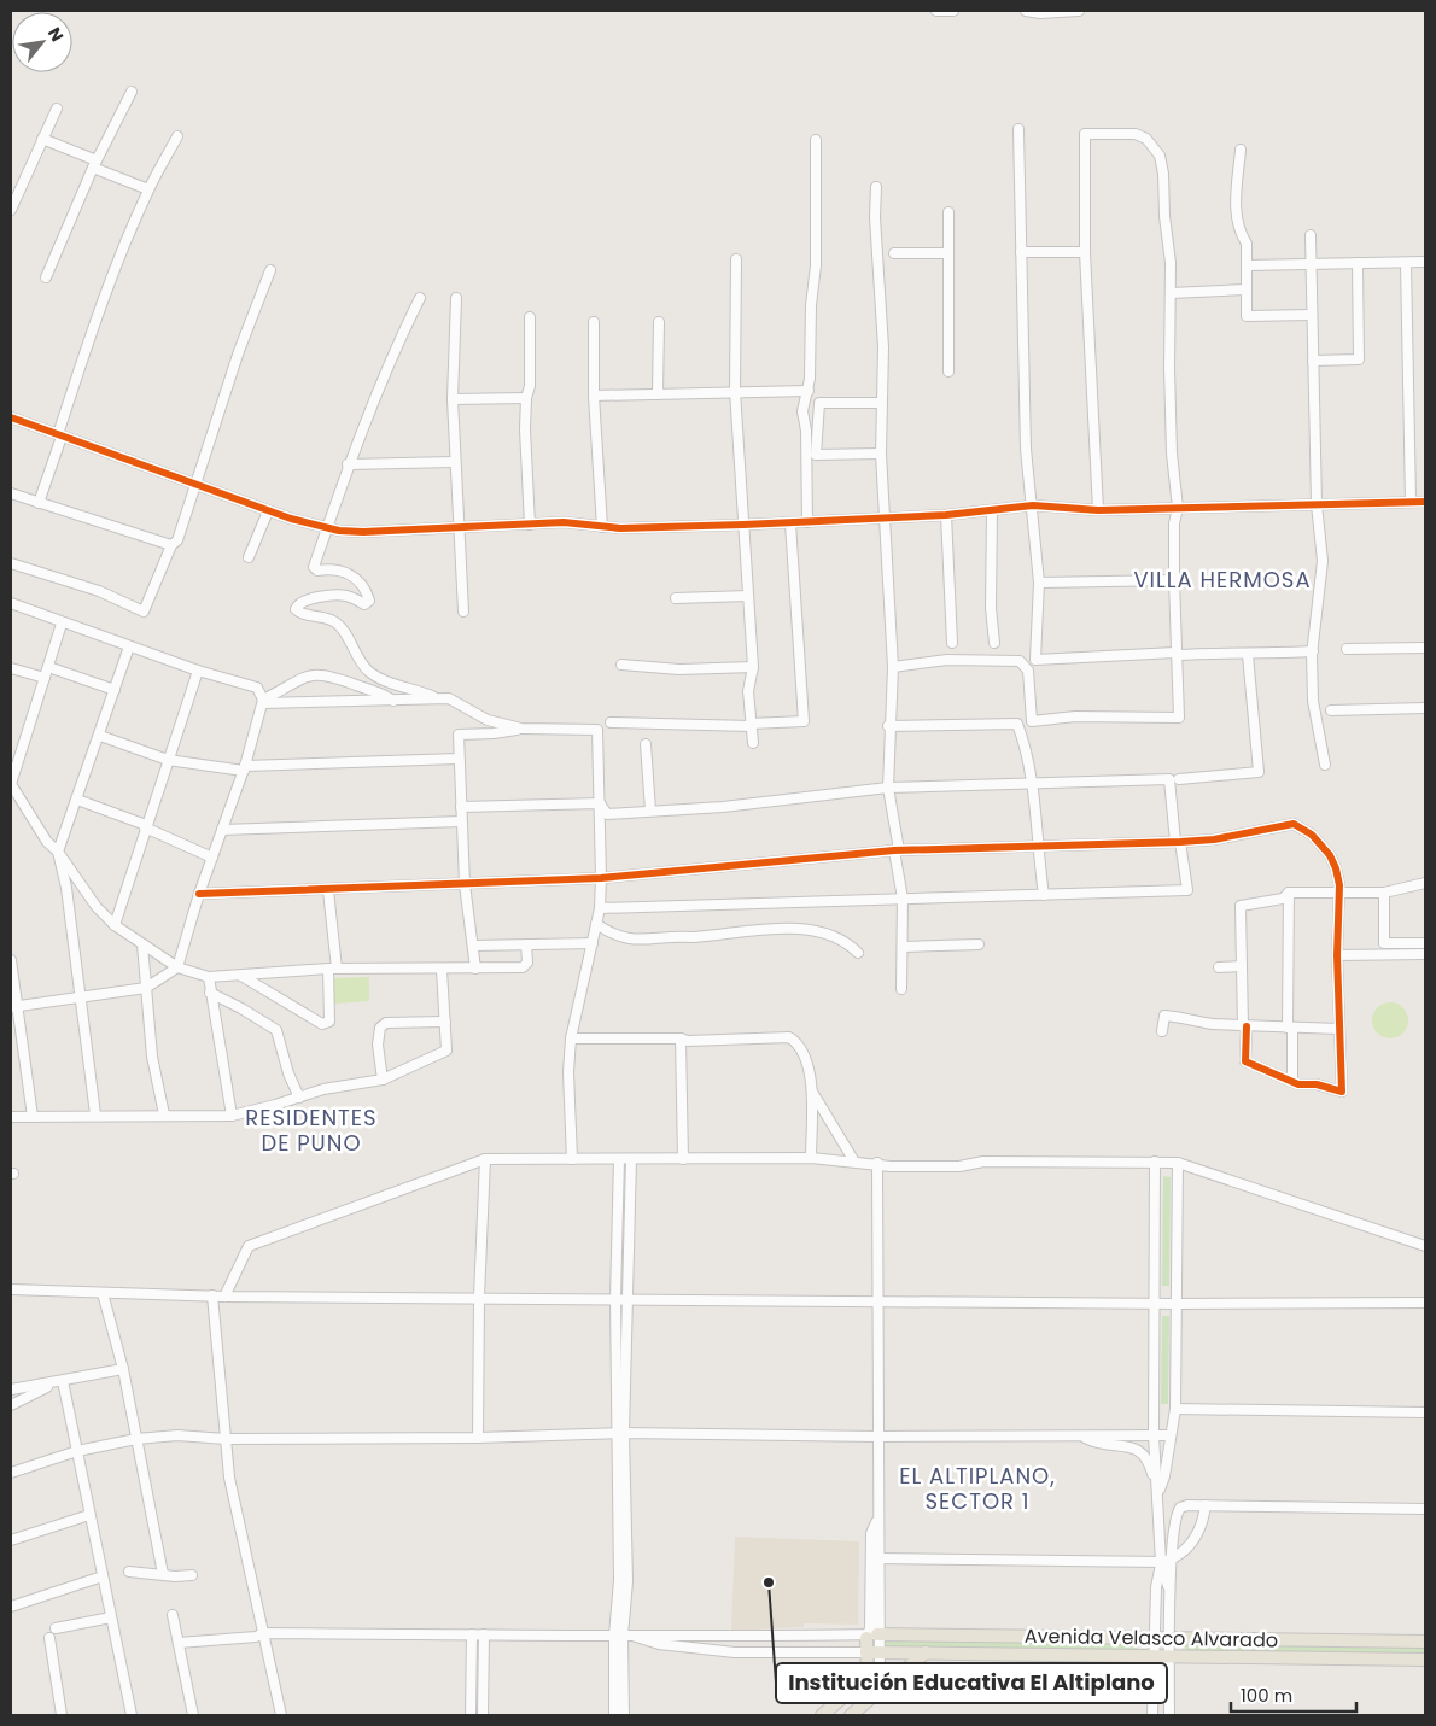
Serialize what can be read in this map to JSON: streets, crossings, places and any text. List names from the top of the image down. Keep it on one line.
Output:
{"streets":{"main road":["Avenida Velasco Alvarado"]},"districts":["VILLA HERMOSA","RESIDENTES DE PUNO","EL ALTIPLANO, SECTOR 1"],"places":["Institución Educativa El Altiplano"],"scale_bar":"100 m","north":"top right"}
